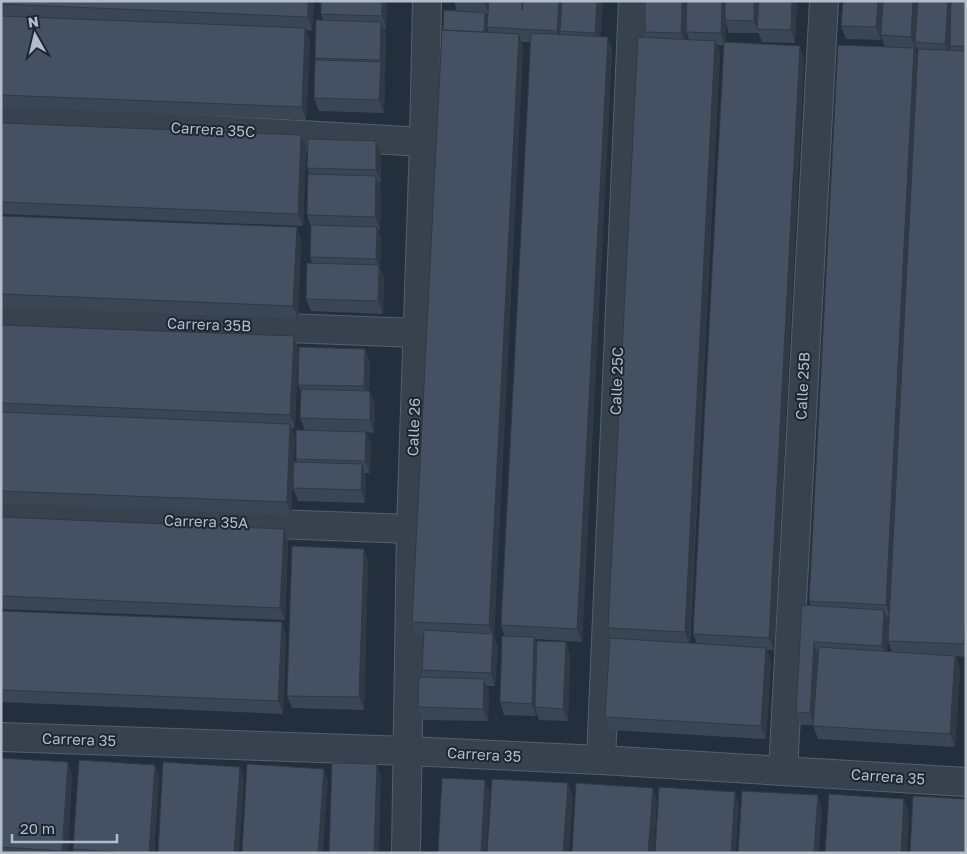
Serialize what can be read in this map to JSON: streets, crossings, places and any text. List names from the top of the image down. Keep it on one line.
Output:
{"streets":{"street":["Carrera 35C","Carrera 35B","Calle 25C","Calle 25B","Calle 26","Carrera 35A","Carrera 35"]},"crossings":[["Carrera 35C","Calle 26"],["Carrera 35B","Calle 26"],["Calle 25C","Carrera 35"],["Calle 25B","Carrera 35"],["Calle 26","Carrera 35A"],["Calle 26","Carrera 35"]],"scale_bar":"20 m","north":"top"}
